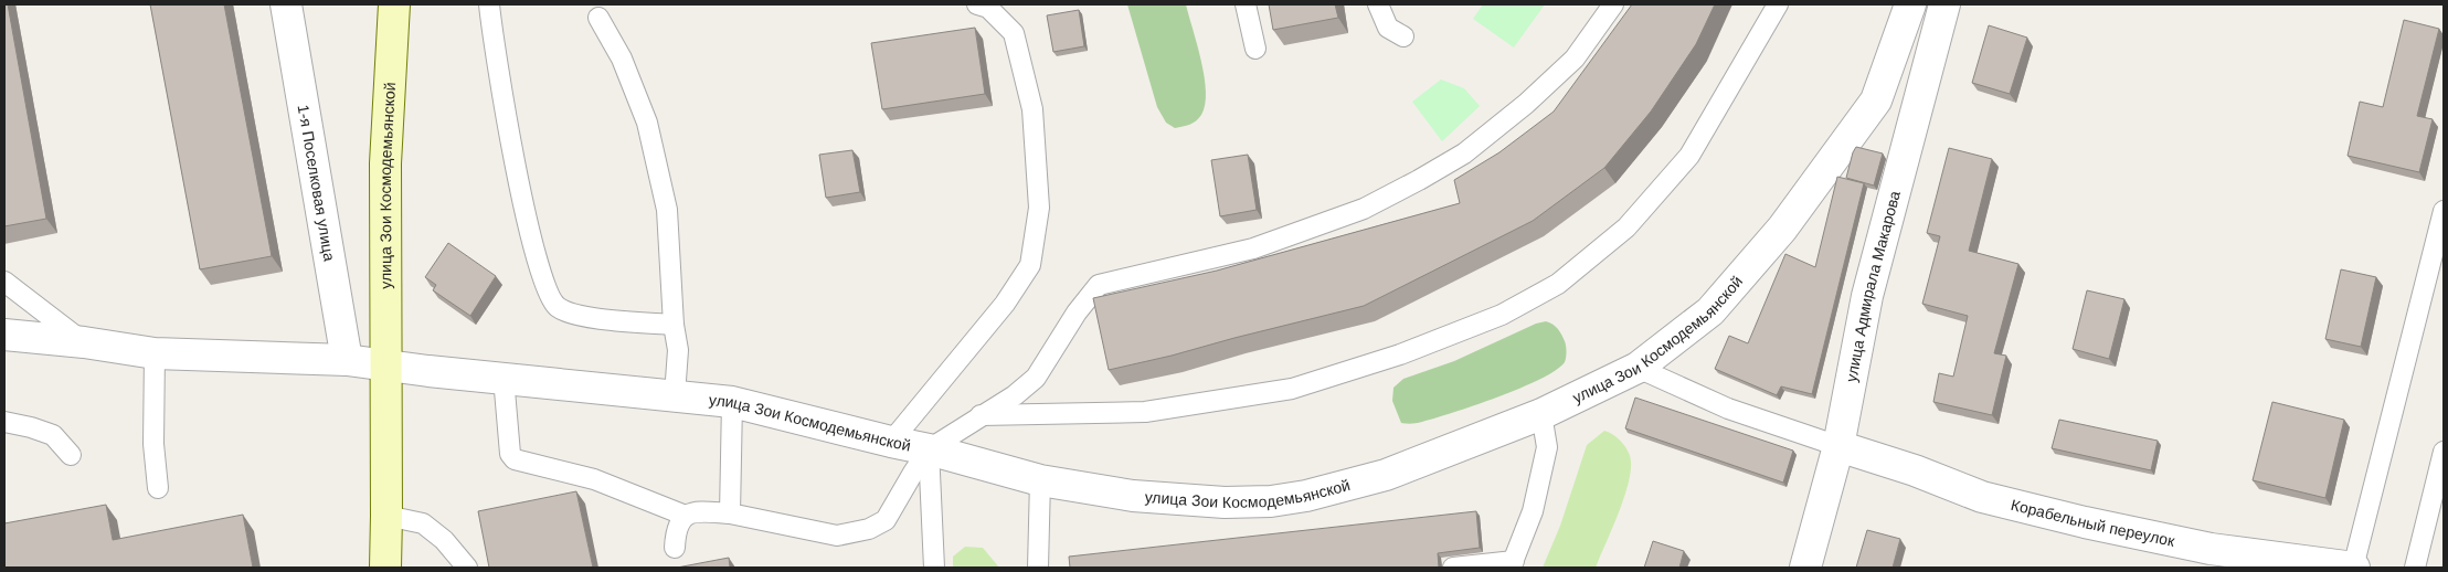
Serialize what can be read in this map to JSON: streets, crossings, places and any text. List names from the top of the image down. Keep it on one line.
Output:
{"streets":{"main road":["улица Зои Космодемьянской"],"street":["1-я Поселковая улица","улица Адмирала Макарова","Корабельный переулок"]},"crossings":[["улица Адмирала Макарова","Корабельный переулок"]]}
